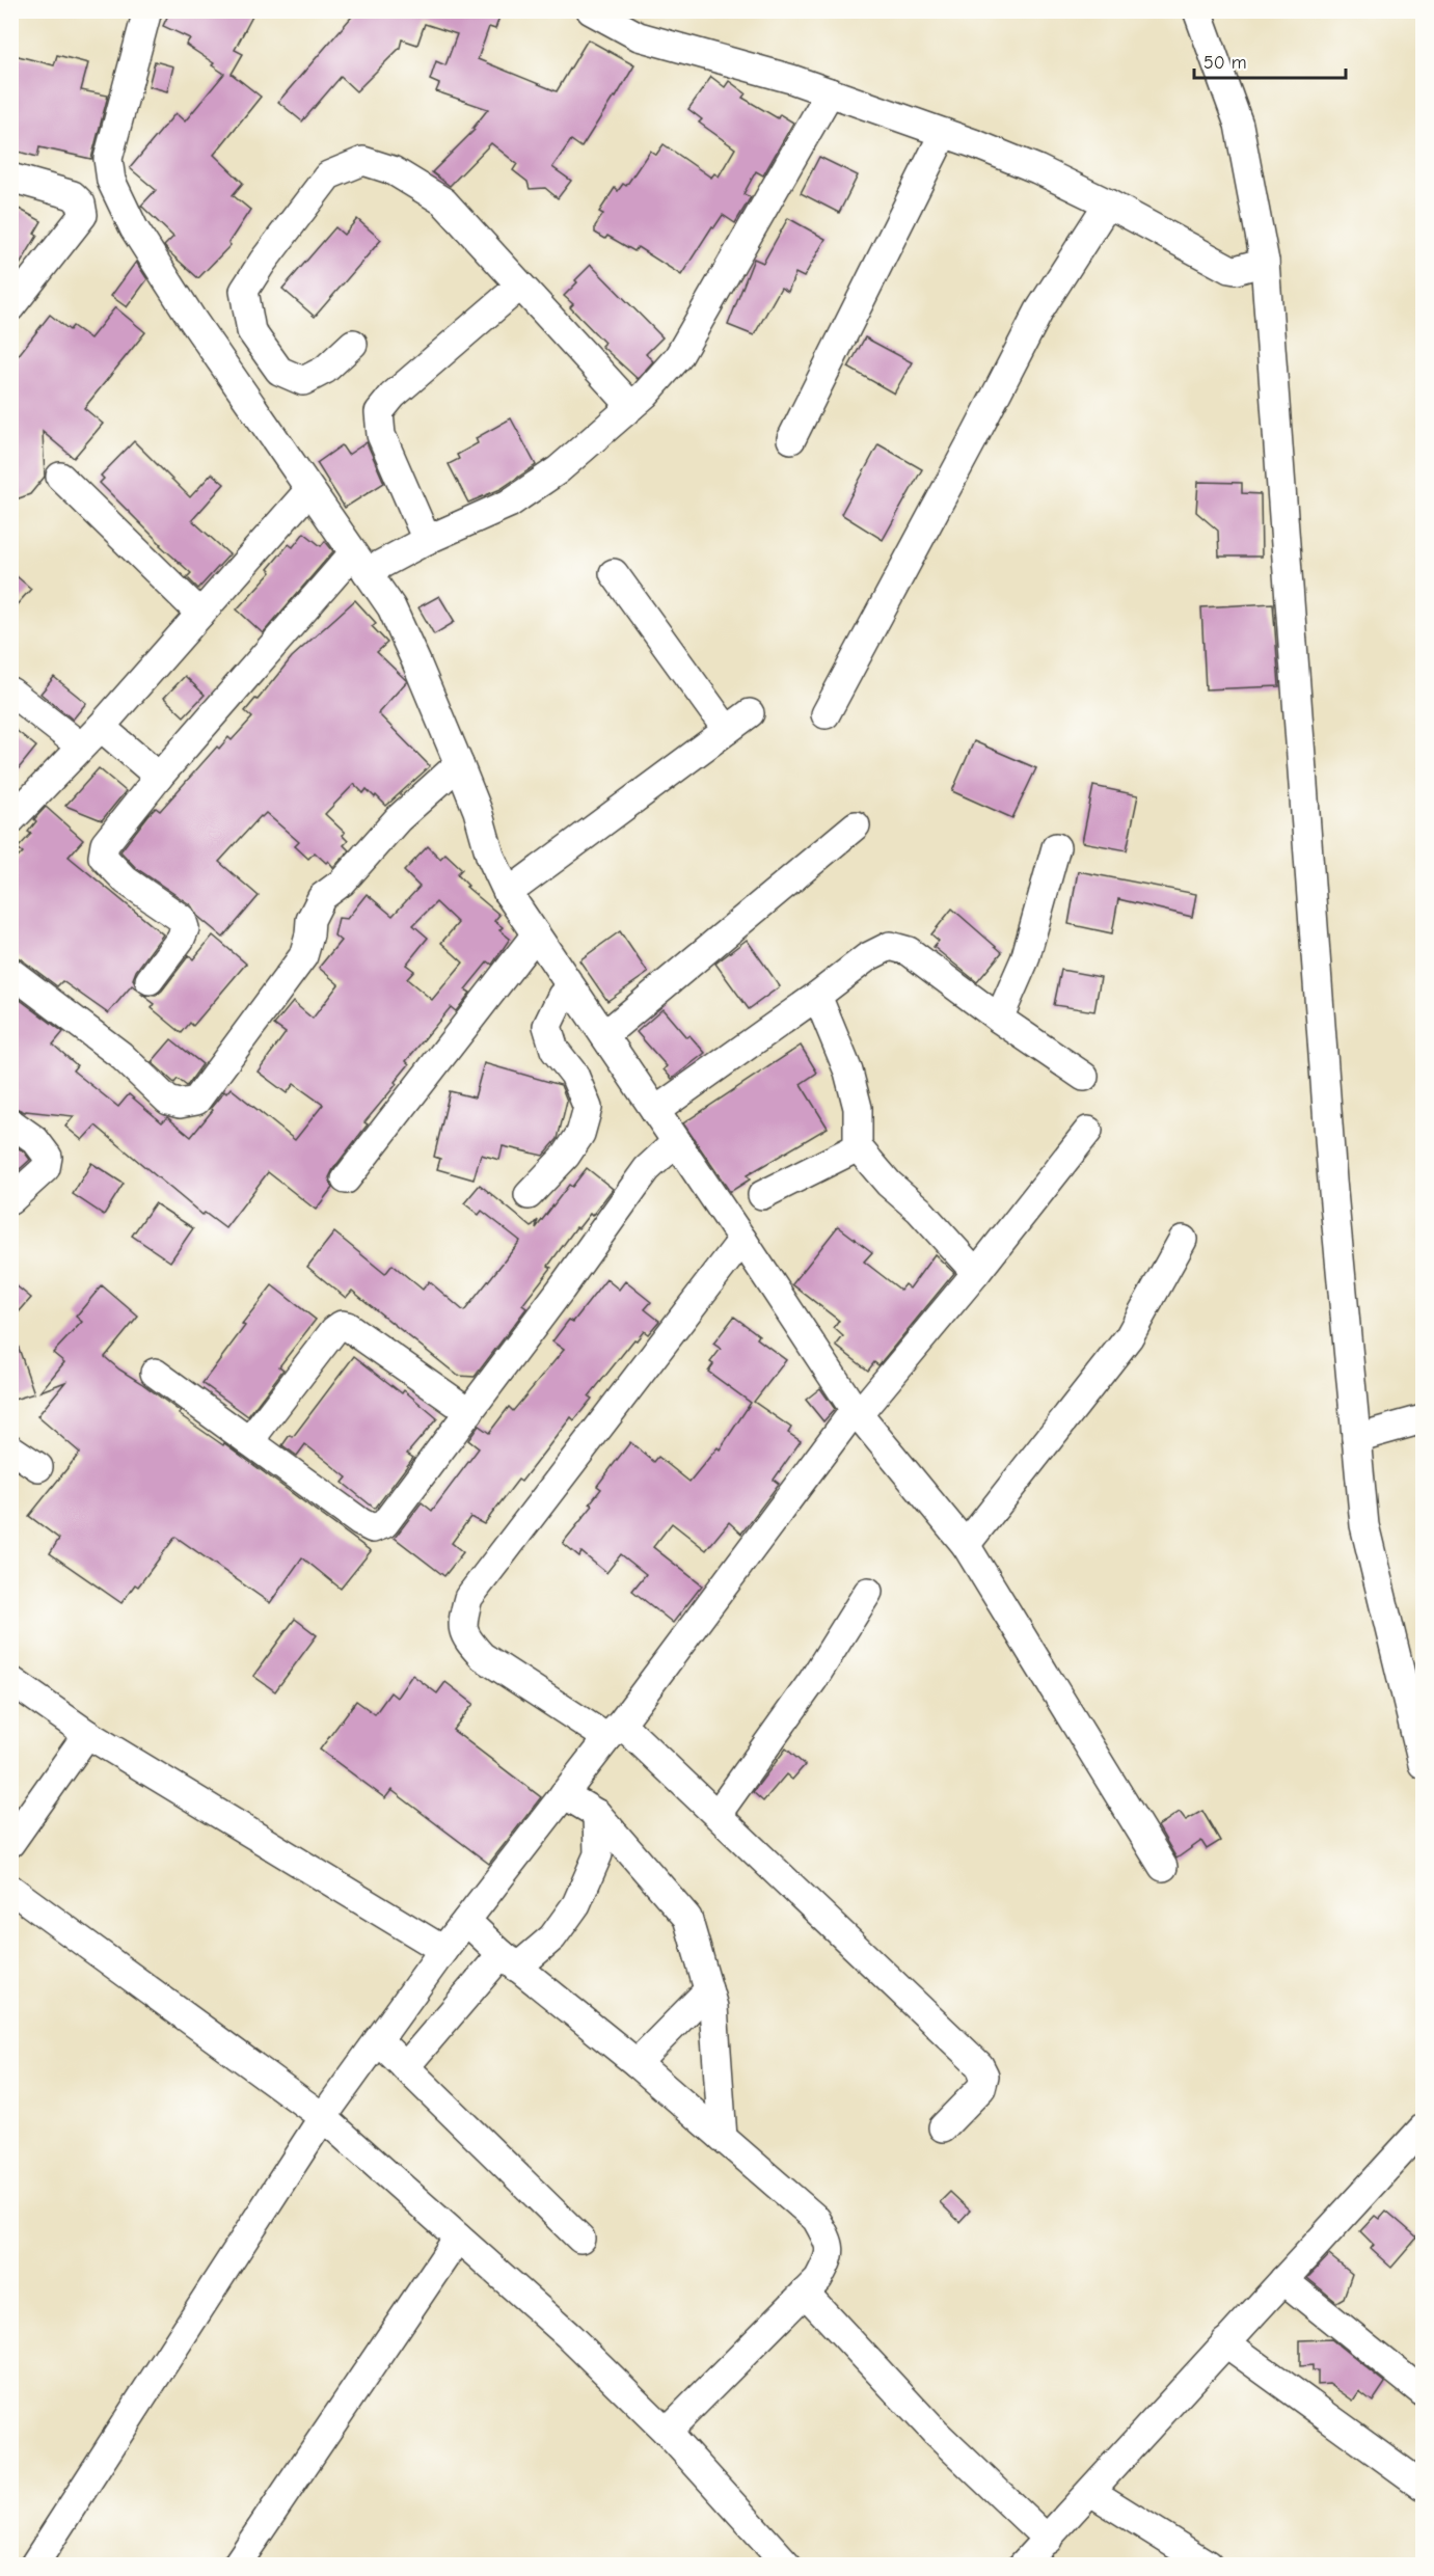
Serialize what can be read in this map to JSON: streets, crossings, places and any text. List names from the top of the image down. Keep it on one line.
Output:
{"scale_bar":"50 m"}
